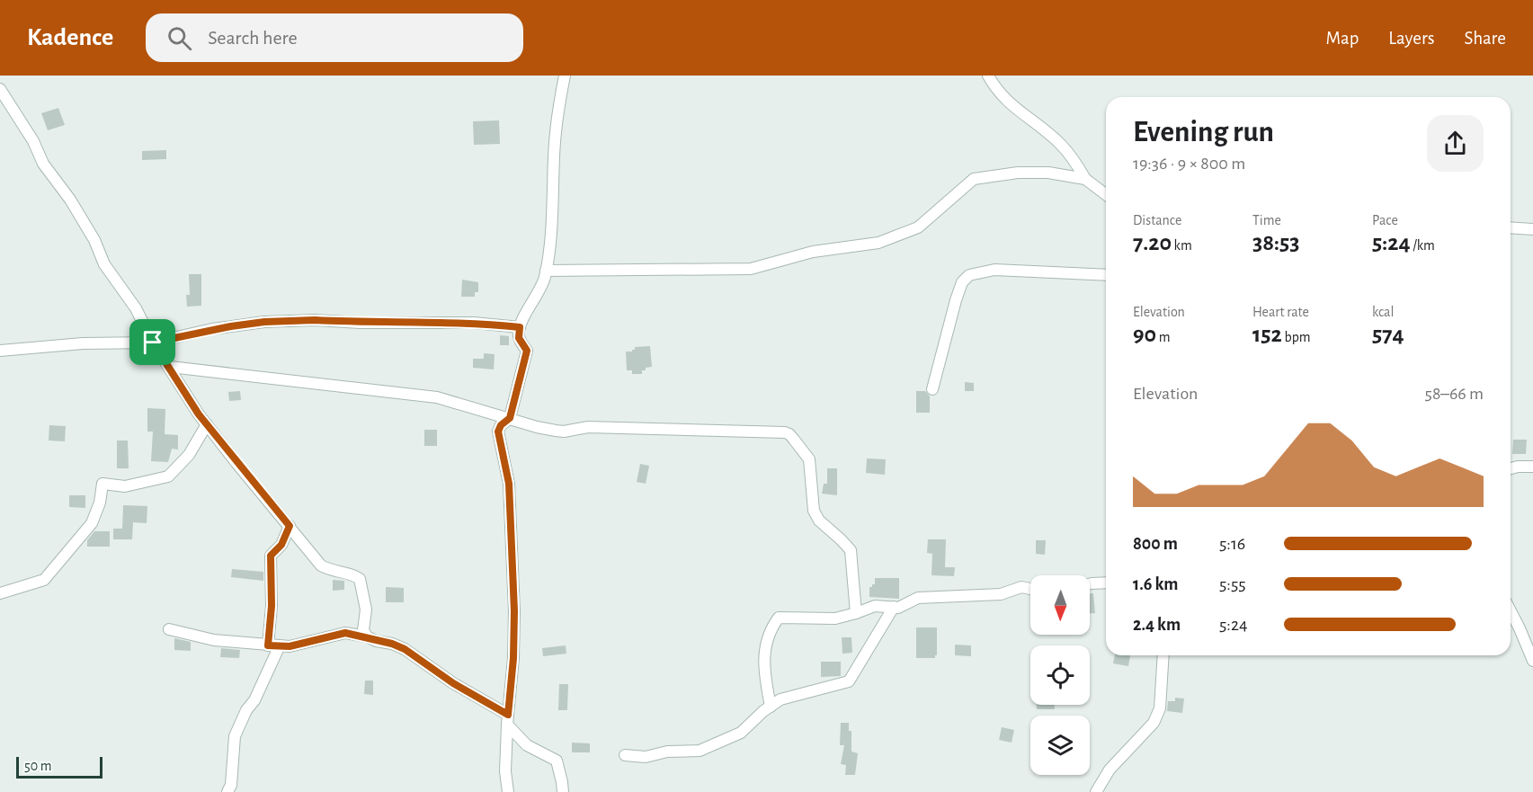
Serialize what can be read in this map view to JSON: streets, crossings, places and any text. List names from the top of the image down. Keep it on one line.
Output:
{"scale_bar":"50 m","north":"bottom","page":{"header":"Kadence","search":"Search here","nav":["Map","Layers","Share"],"heading":["Evening run","19:36 · 9 × 800 m"],"stats":[["Distance","7.20 km"],["Time","38:53"],["Pace","5:24 /km"],["Elevation","90 m"],["Heart rate","152 bpm"],["kcal","574"]],"chart":["Elevation","58–66 m"],"list":[{"name":"800 m","note":"5:16"},{"name":"1.6 km","note":"5:55"},{"name":"2.4 km","note":"5:24"}],"scale":"50 m"}}
